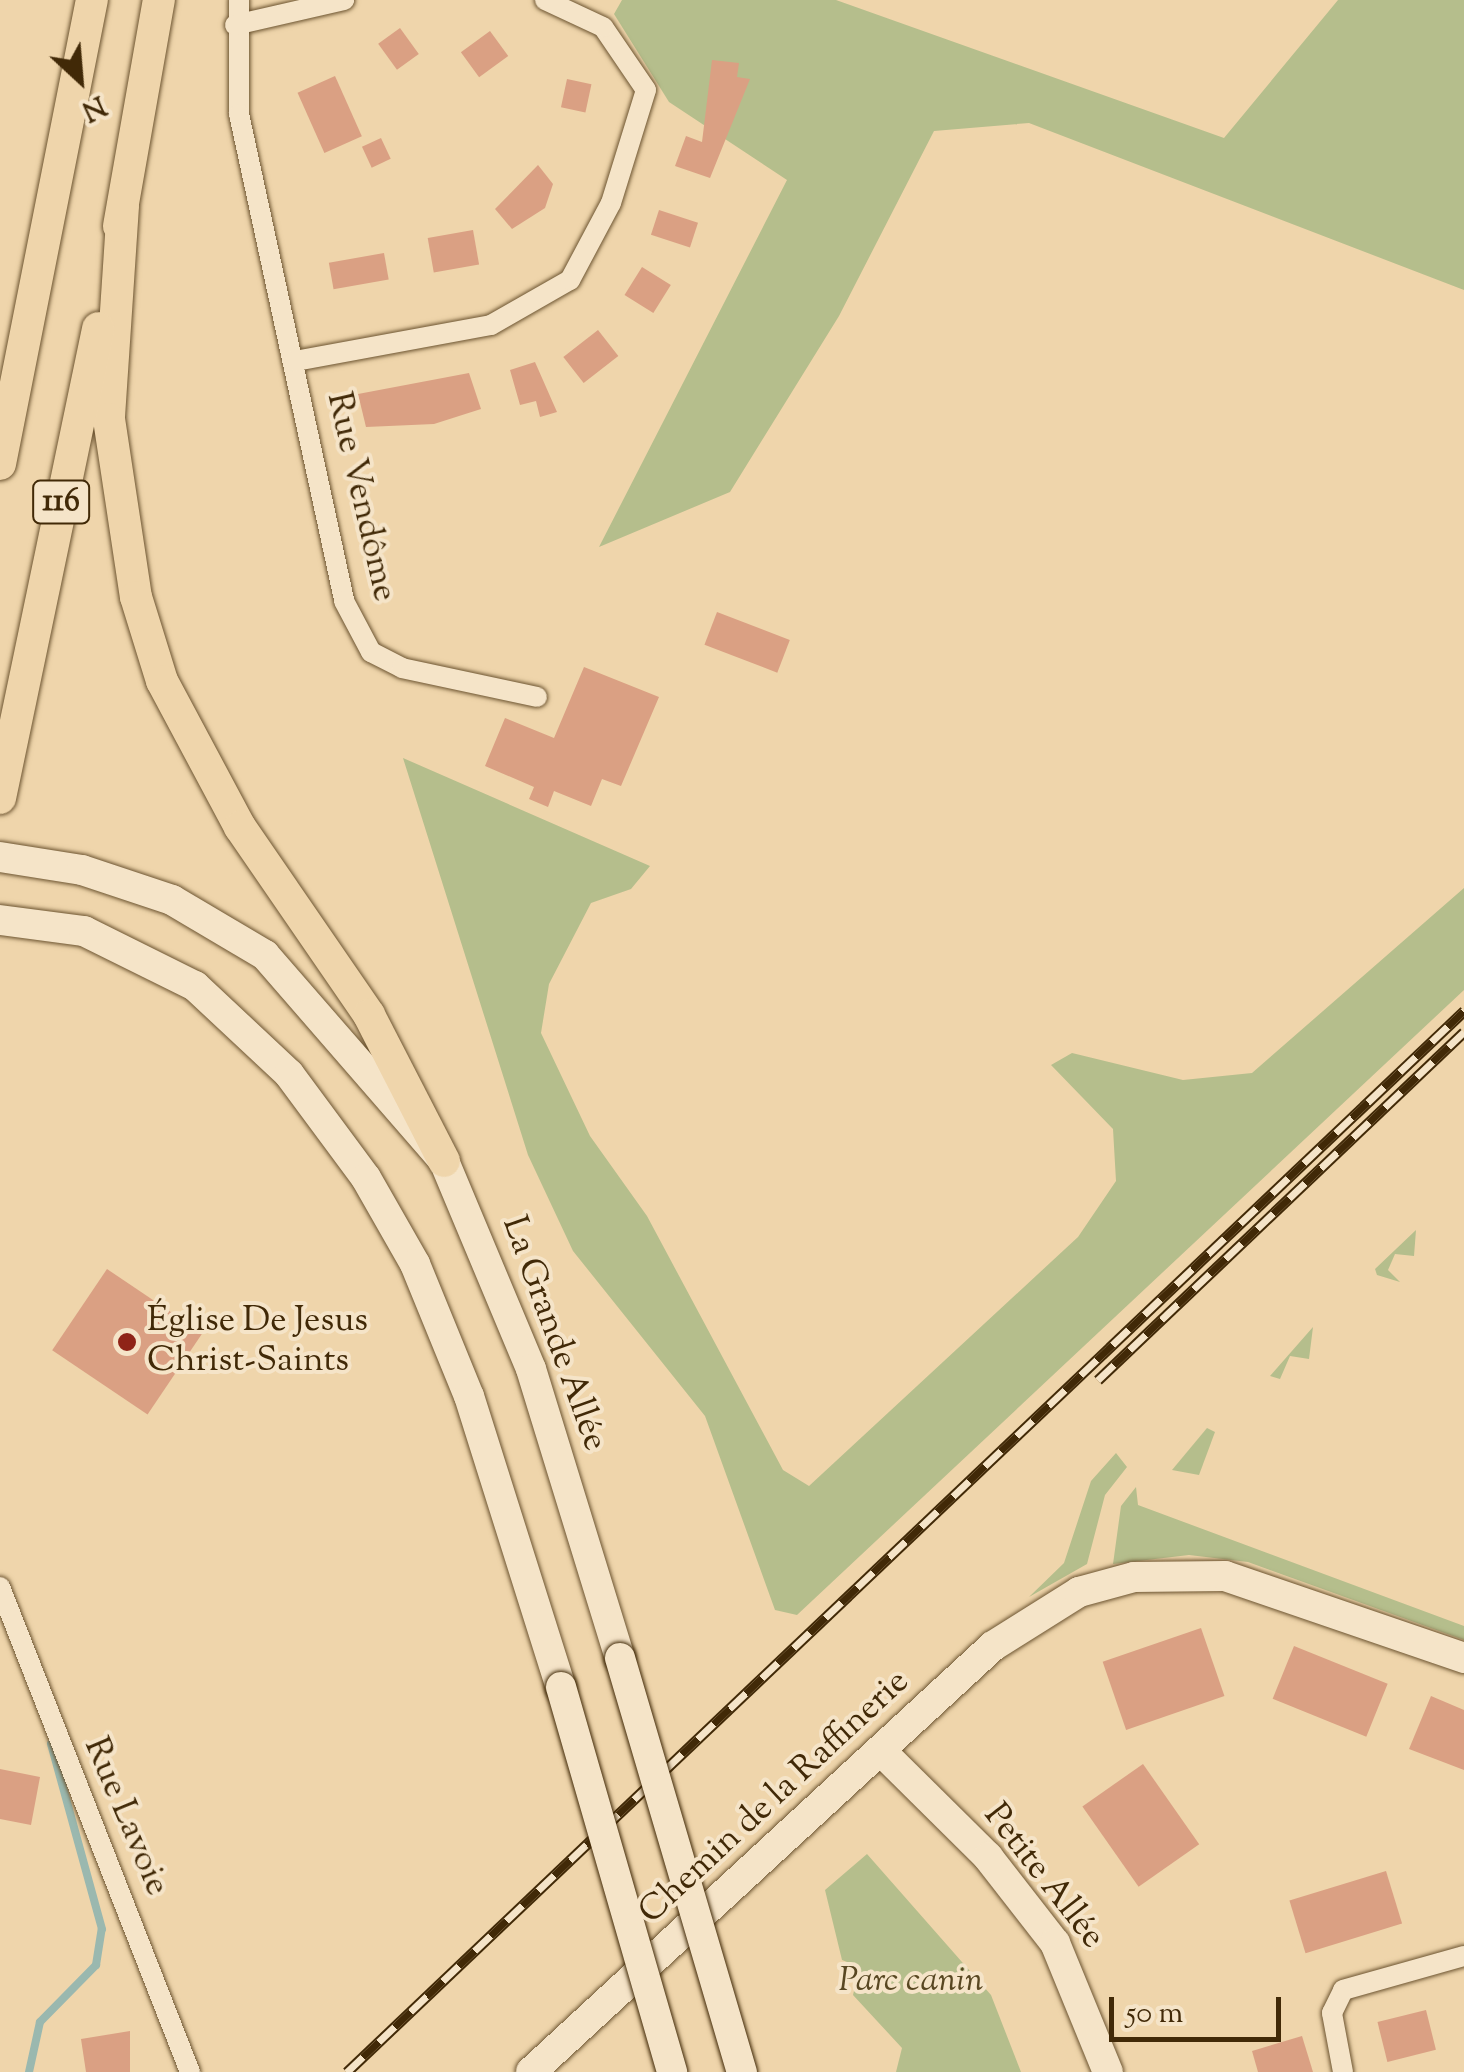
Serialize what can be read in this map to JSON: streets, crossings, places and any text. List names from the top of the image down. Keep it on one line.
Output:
{"streets":{"main road":["116"],"street":["Rue Vendôme","La Grande Allée","Chemin de la Raffinerie","Rue Lavoie","Petite Allée"]},"crossings":[["Chemin de la Raffinerie","Petite Allée"]],"parks":["Parc canin"],"places":["Église De Jesus Christ-Saints"],"scale_bar":"50 m","north":"bottom right"}
